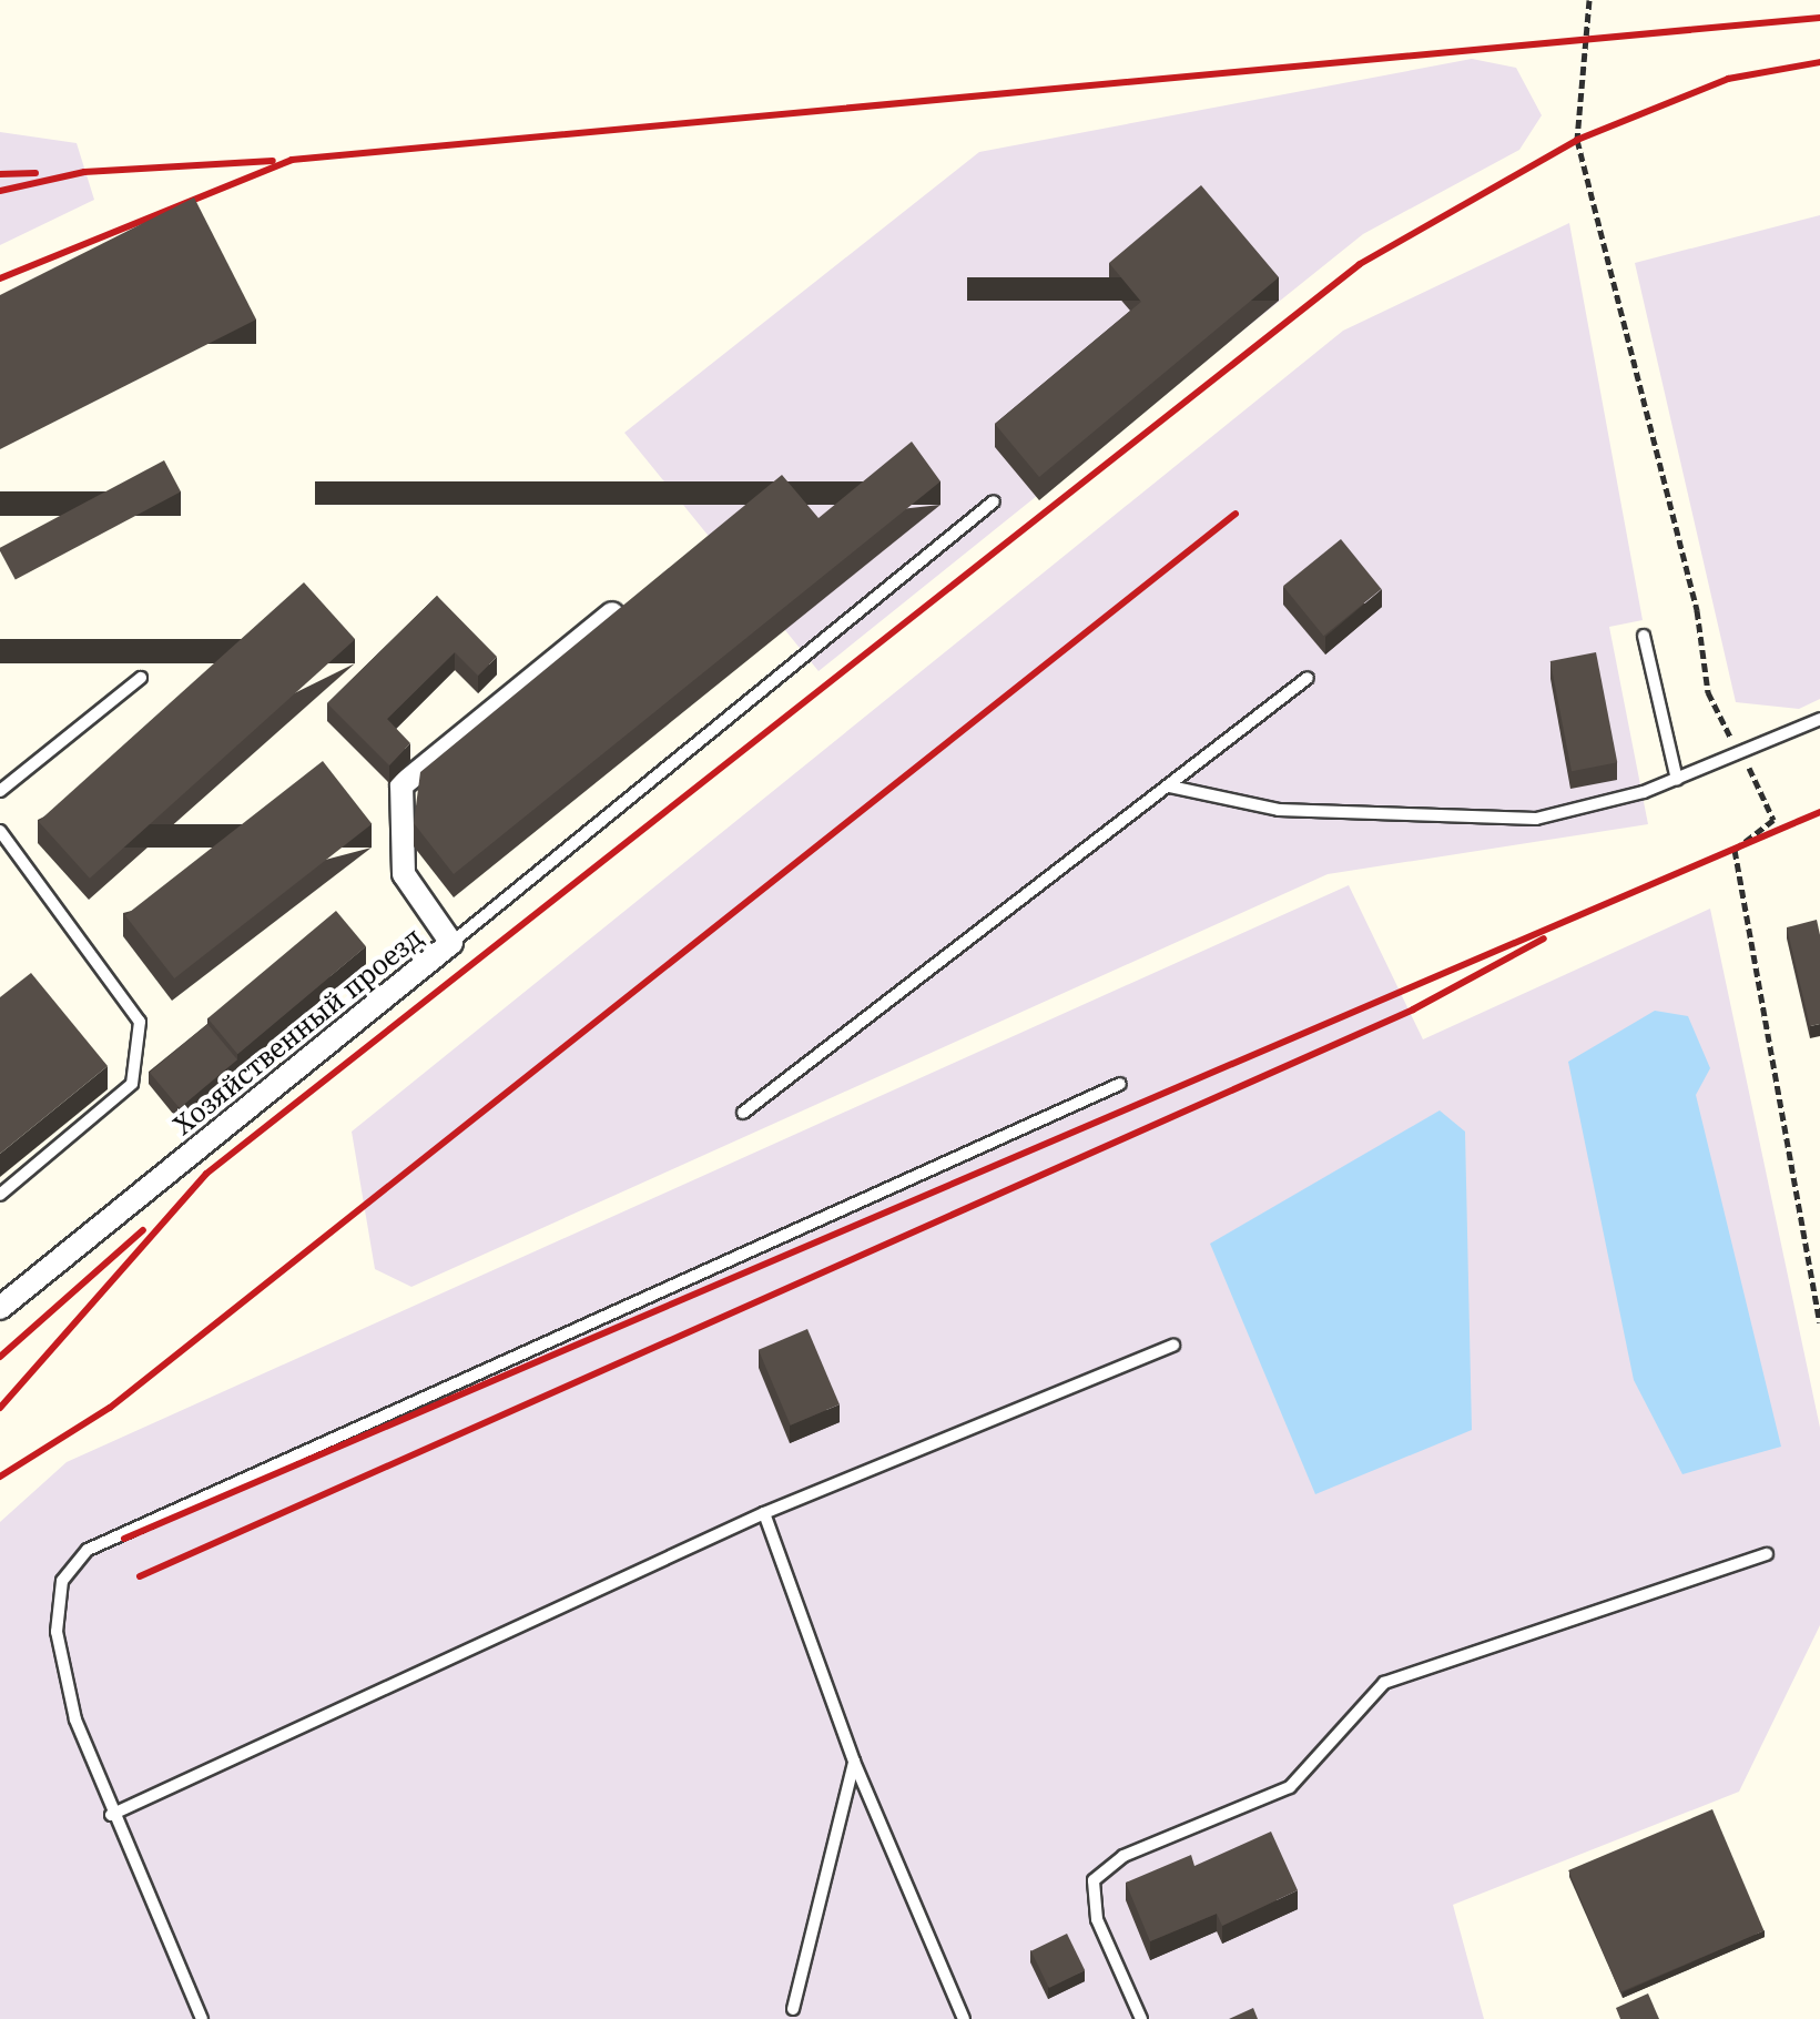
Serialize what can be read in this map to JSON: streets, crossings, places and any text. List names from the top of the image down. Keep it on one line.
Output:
{"streets":{"street":["Хозяйственный проезд"]}}
